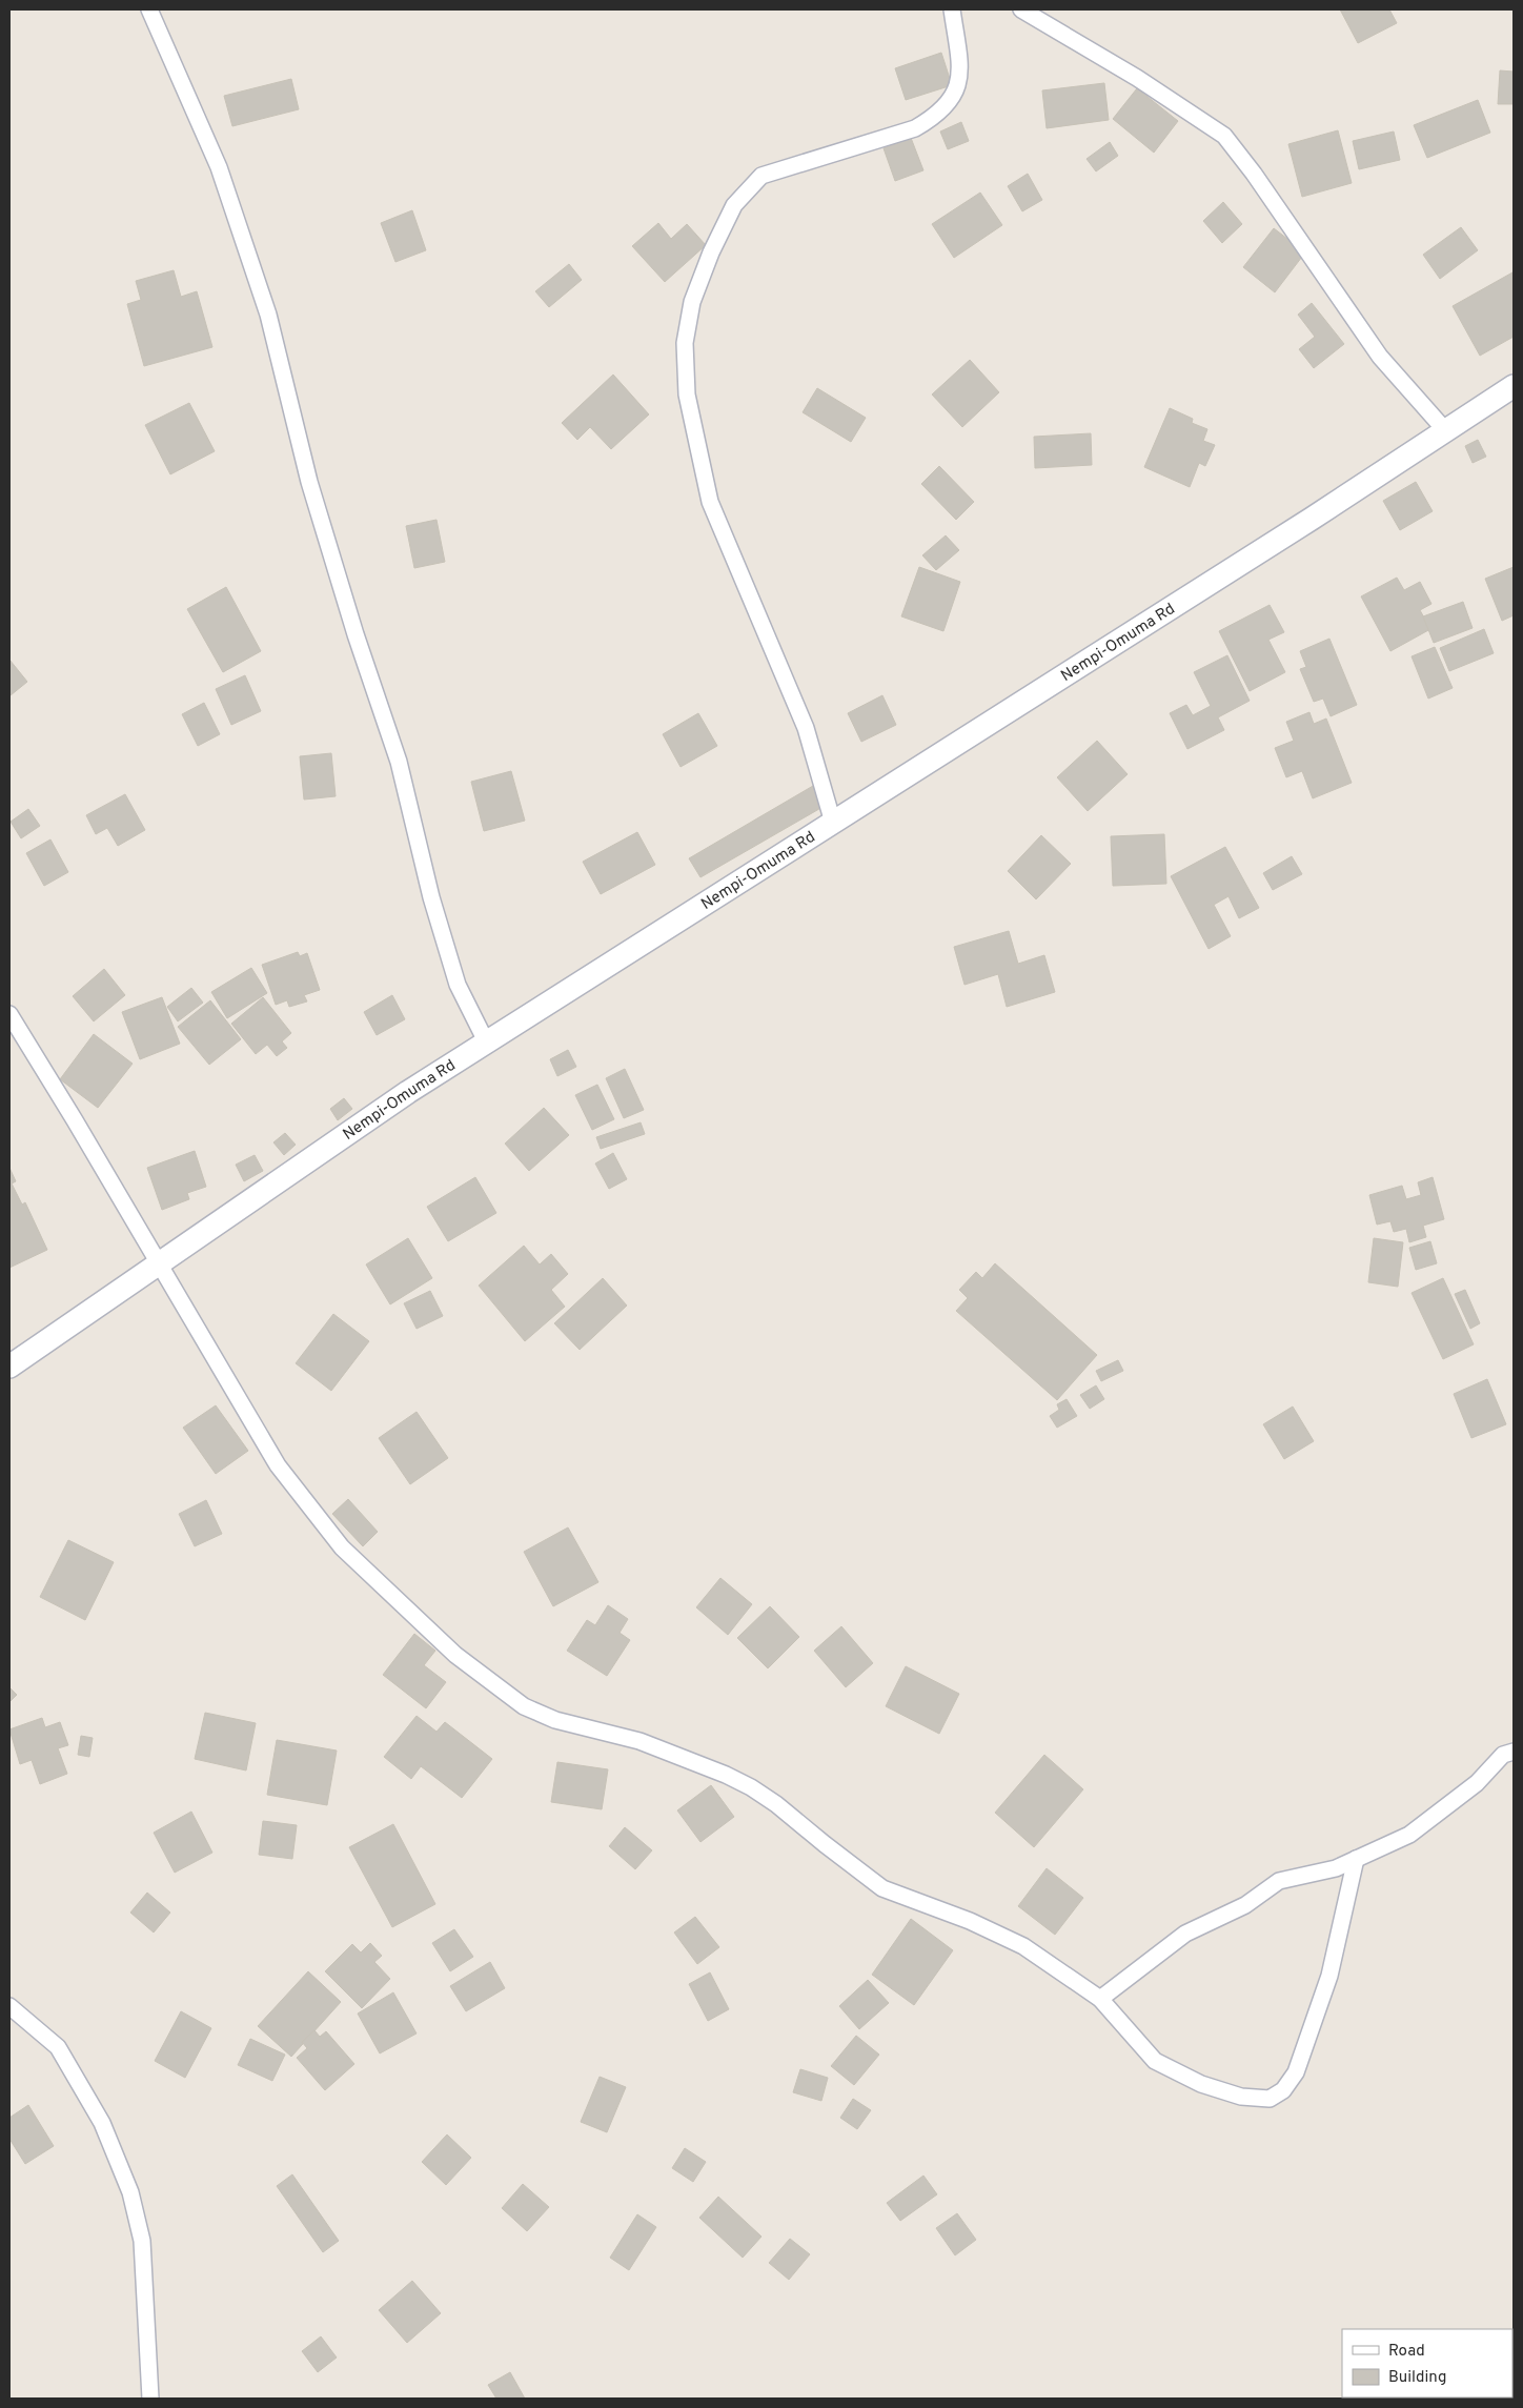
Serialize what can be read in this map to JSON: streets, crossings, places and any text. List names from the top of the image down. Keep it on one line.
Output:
{"streets":{"street":["Nempi-Omuma Rd"]},"legend":["Road","Building"]}
